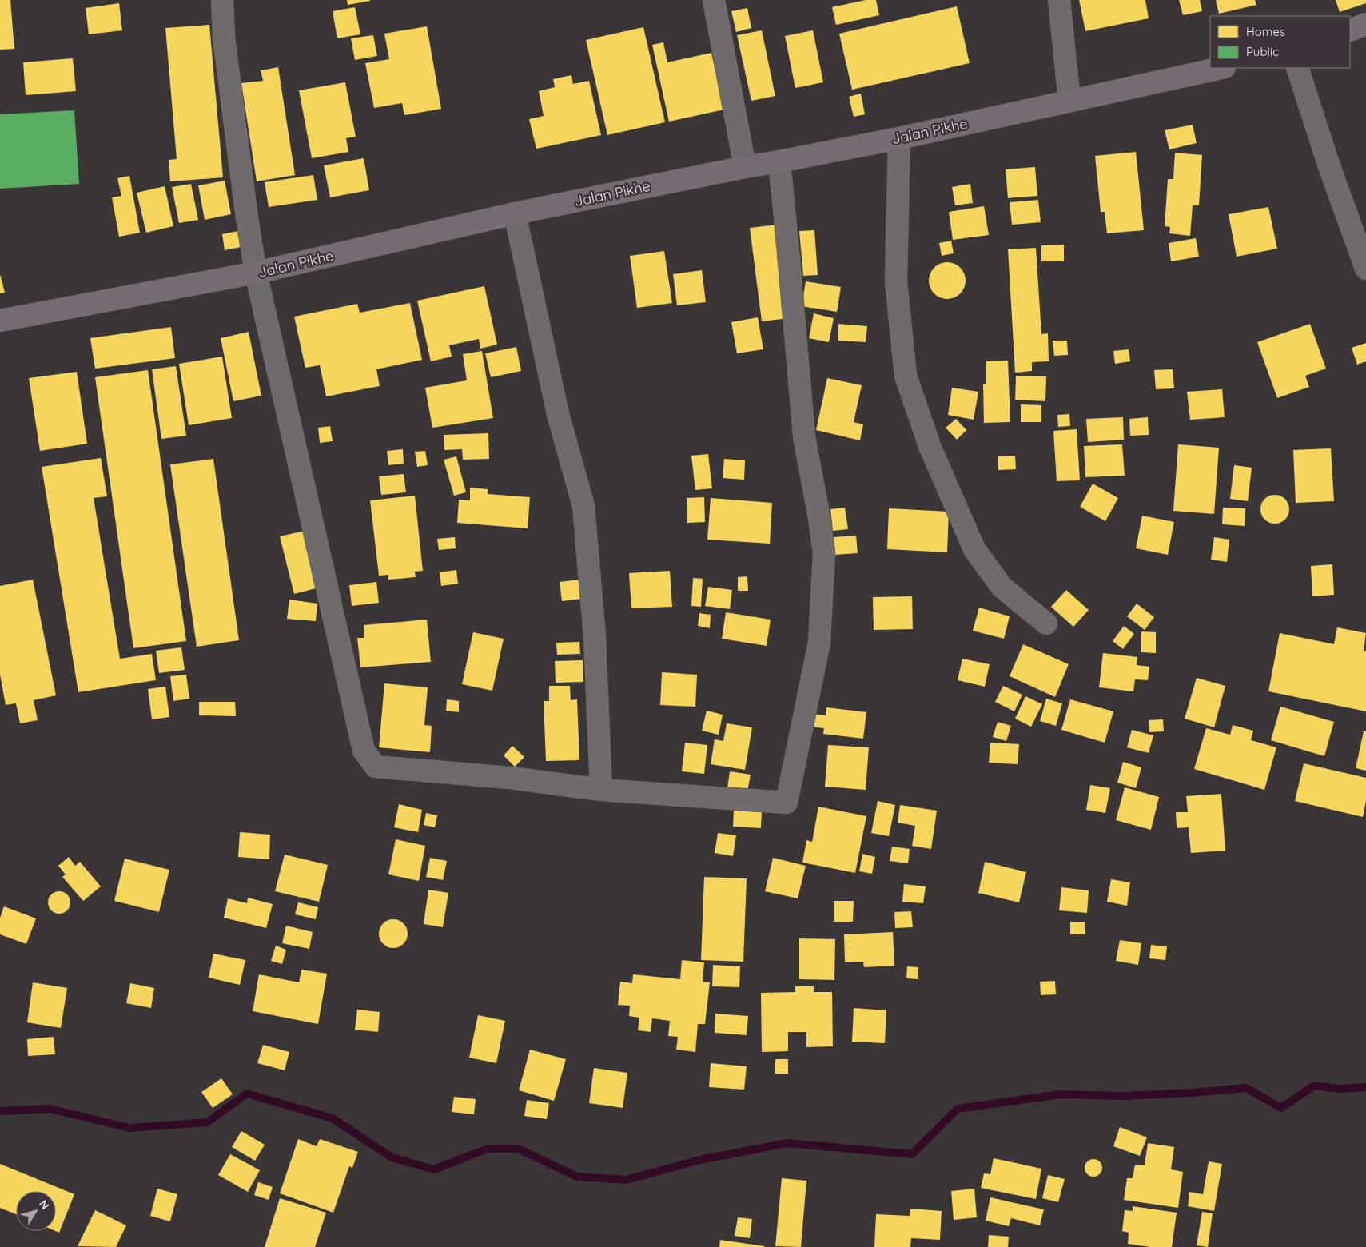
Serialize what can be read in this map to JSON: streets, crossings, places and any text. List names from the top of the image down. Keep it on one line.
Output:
{"streets":{"highway":["Jalan Pikhe"]},"legend":["Homes","Public"],"north":"top right"}
